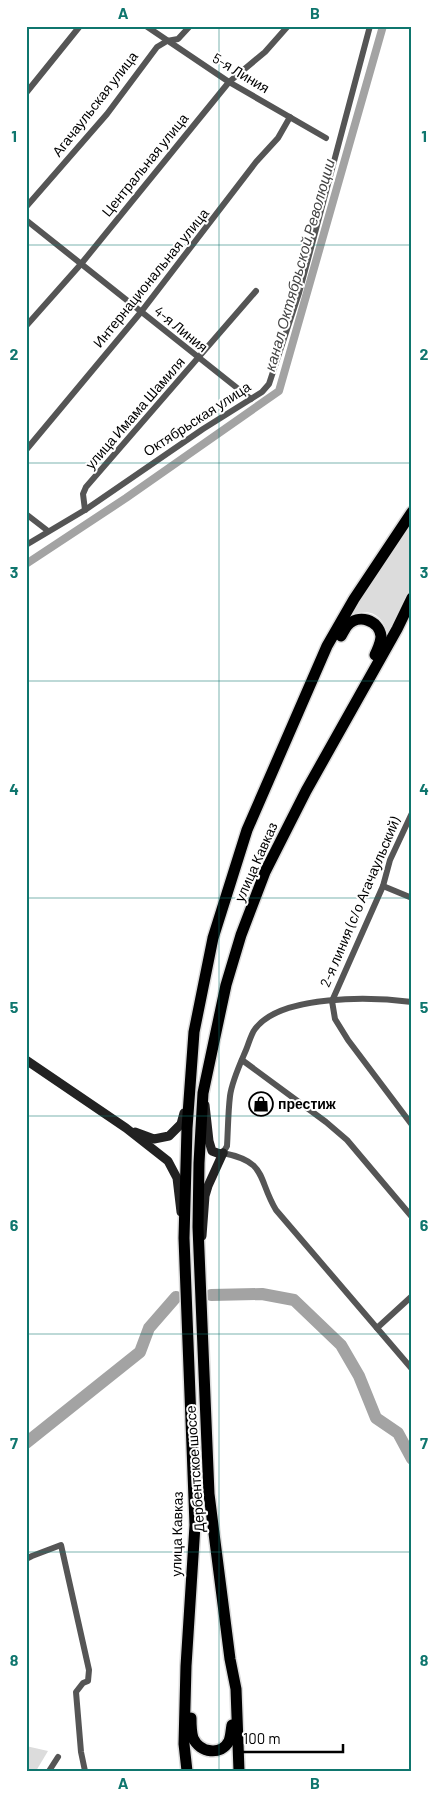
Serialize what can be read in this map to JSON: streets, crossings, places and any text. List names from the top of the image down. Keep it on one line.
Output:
{"streets":{"highway":["улица Кавказ","Дербентское шоссе"],"street":["5-я Линия","Агачаульская улица","Центральная улица","Интернациональная улица","4-я Линия","улица Имама Шамиля","Октябрьская улица","2-я линия (с/о Агачаульский)"]},"crossings":[["5-я Линия","Агачаульская улица"],["5-я Линия","Центральная улица"],["5-я Линия","Интернациональная улица"],["Центральная улица","4-я Линия"],["Интернациональная улица","4-я Линия"],["4-я Линия","улица Имама Шамиля"],["4-я Линия","Октябрьская улица"],["улица Имама Шамиля","Октябрьская улица"],["улица Кавказ","Дербентское шоссе"]],"water":["канал Октябрьской Революции"],"places":{"shop":["престиж"]},"scale_bar":"100 m","grid":{"columns":["A","B"],"rows":["1","2","3","4","5","6","7","8"]}}
